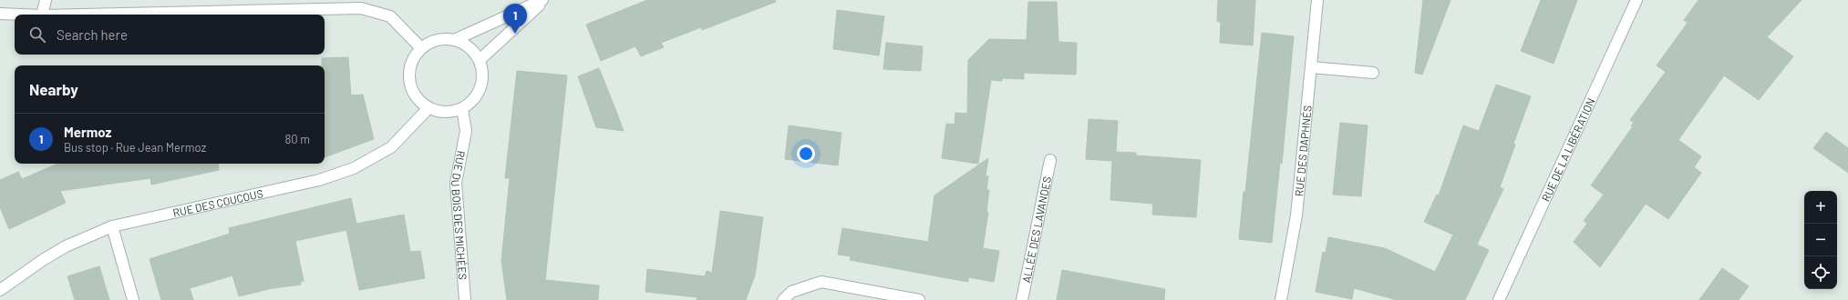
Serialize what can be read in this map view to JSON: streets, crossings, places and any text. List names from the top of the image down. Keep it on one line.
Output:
{"streets":{"street":["RUE DE LA LIBÉRATION","RUE DES DAPHNÉS","RUE DES COUCOUS","RUE DU BOIS DES MICHÉES","ALLÉE DES LAVANDES"]},"crossings":[["RUE DES COUCOUS","RUE DU BOIS DES MICHÉES"]],"page":{"pins":"1","search":"Search here","heading":"Nearby","list":[{"mark":"1","name":"Mermoz","note":"Bus stop · Rue Jean Mermoz","value":"80 m"}],"map_buttons":["+","−"]}}
